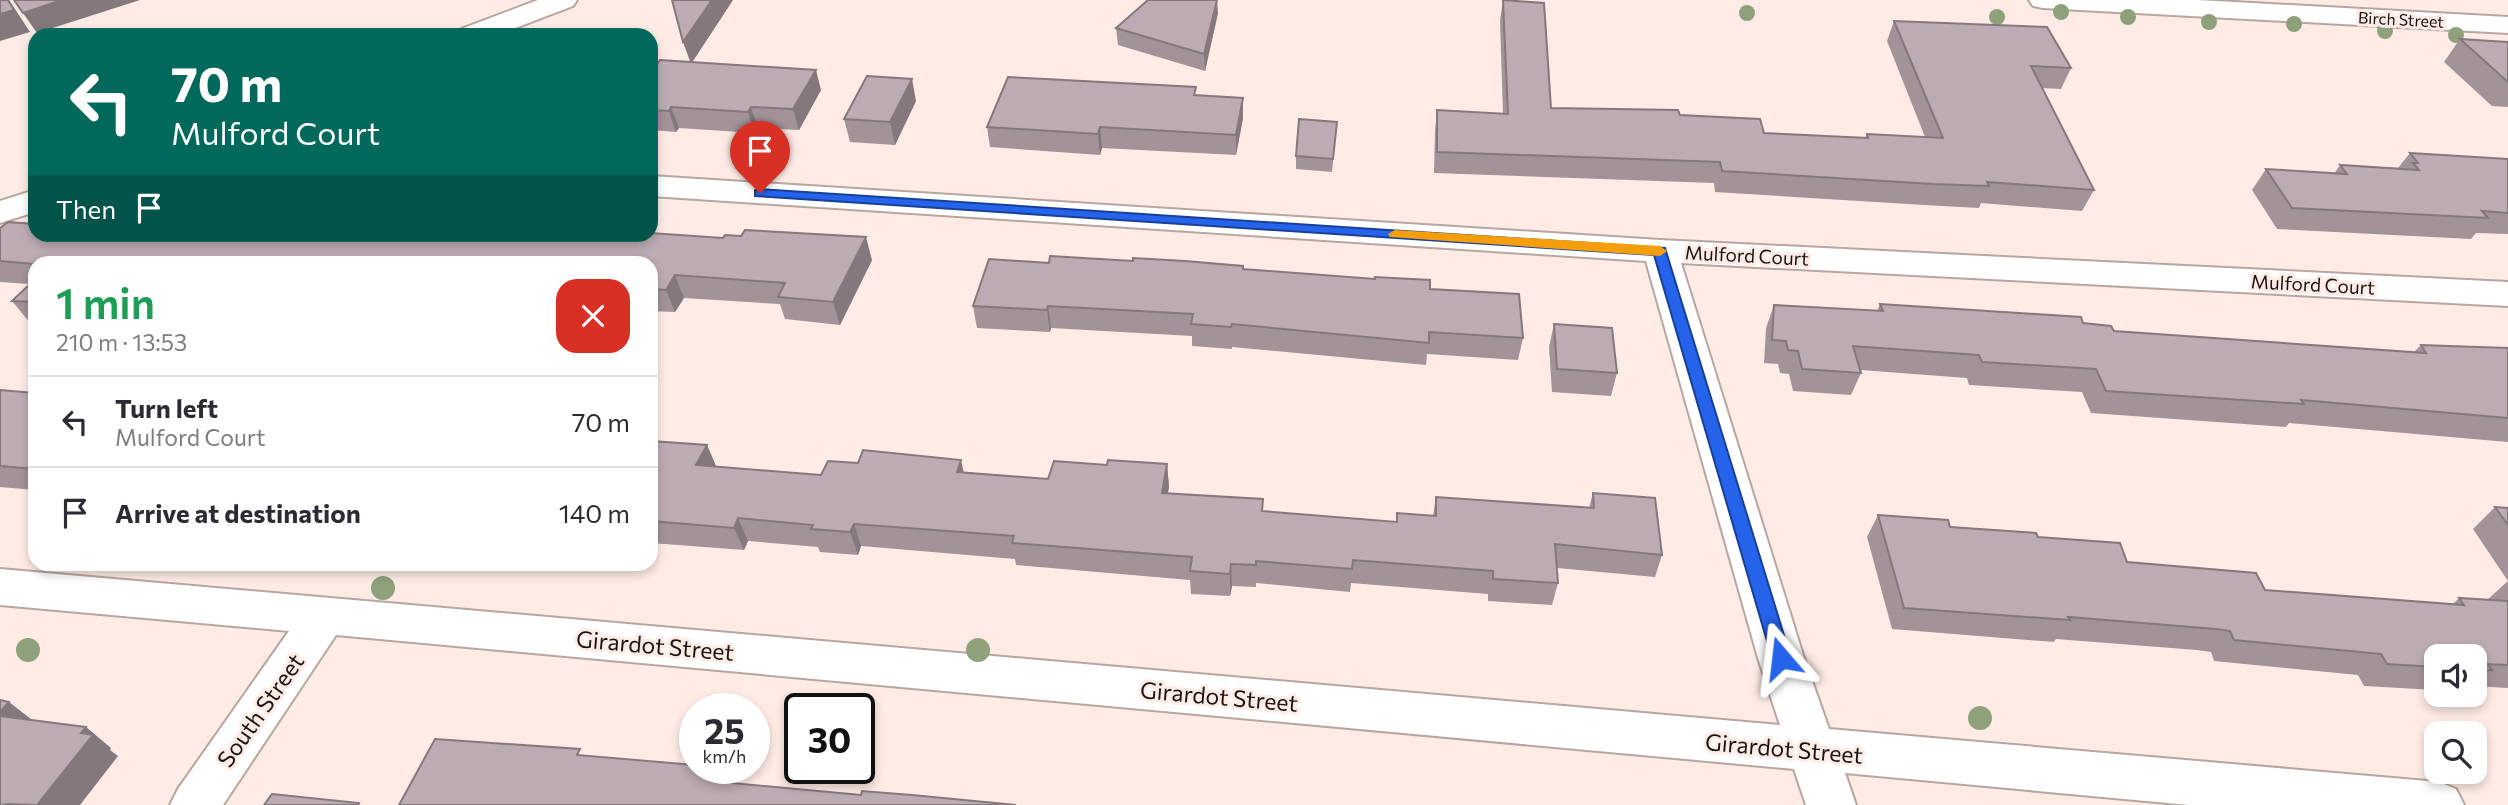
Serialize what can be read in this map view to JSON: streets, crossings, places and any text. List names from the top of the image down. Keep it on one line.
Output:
{"streets":{"street":["Birch Street","Mulford Court","Girardot Street","South Street"]},"crossings":[["Girardot Street","South Street"]],"page":{"turn":["70 m","Mulford Court"],"then":"Then","heading":["1 min","210 m · 13:53"],"list":[{"name":"Turn left","note":"Mulford Court","value":"70 m"},{"name":"Arrive at destination","value":"140 m"}],"speed":"25 km/h","limit":"30"}}
